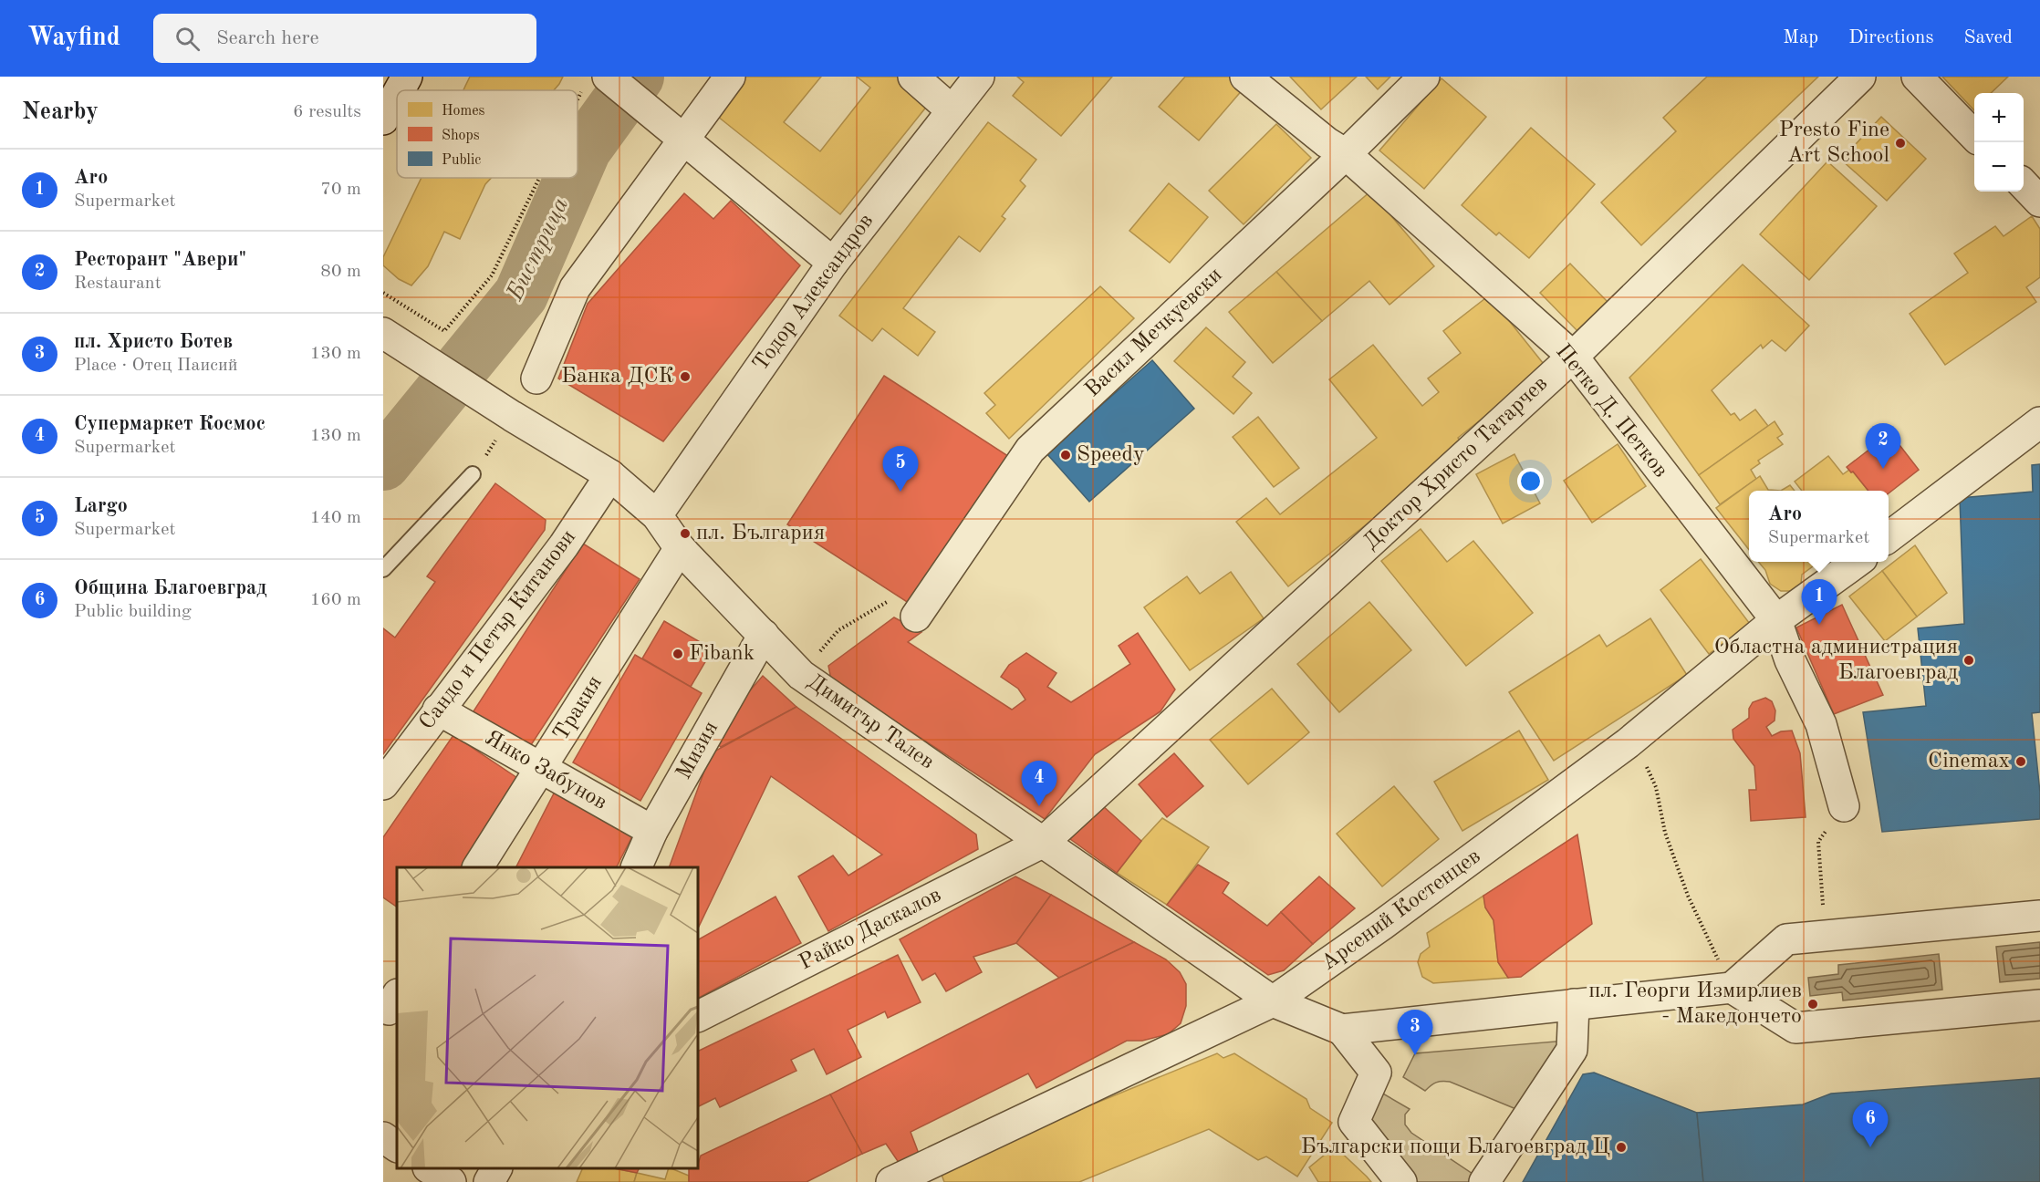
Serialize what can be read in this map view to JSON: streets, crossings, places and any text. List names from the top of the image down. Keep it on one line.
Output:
{"streets":{"street":["Тодор Александров","Васил Мечкуевски","Петко Д. Петков","Доктор Христо Татарчев","Сандо и Петър Китанови","Тракия","Димитър Талев","Мизия","Янко Забунов","Арсений Костенцев","Райко Даскалов"]},"crossings":[["Тодор Александров","Димитър Талев"],["Васил Мечкуевски","Петко Д. Петков"],["Петко Д. Петков","Доктор Христо Татарчев"],["Петко Д. Петков","Арсений Костенцев"],["Доктор Христо Татарчев","Димитър Талев"],["Доктор Христо Татарчев","Райко Даскалов"],["Сандо и Петър Китанови","Димитър Талев"],["Сандо и Петър Китанови","Янко Забунов"],["Тракия","Димитър Талев"],["Тракия","Янко Забунов"],["Димитър Талев","Мизия"],["Димитър Талев","Арсений Костенцев"],["Димитър Талев","Райко Даскалов"],["Мизия","Янко Забунов"]],"water":["Бистрица"],"places":["Presto Fine Art School","Банка ДСК","Speedy","пл. България","Fibank","Областна администрация Благоевград","Cinemax","пл. Георги Измирлиев - Македончето","Български пощи Благоевград Ц"],"legend":["Homes","Shops","Public"],"page":{"header":"Wayfind","search":"Search here","nav":["Map","Directions","Saved"],"heading":["Nearby","6 results"],"map_buttons":["+","−"],"list":[{"mark":"1","name":"Aro","note":"Supermarket","value":"70 m"},{"mark":"2","name":"Ресторант \"Авери\"","note":"Restaurant","value":"80 m"},{"mark":"3","name":"пл. Христо Ботев","note":"Place · Отец Паисий","value":"130 m"},{"mark":"4","name":"Супермаркет Космос","note":"Supermarket","value":"130 m"},{"mark":"5","name":"Largo","note":"Supermarket","value":"140 m"},{"mark":"6","name":"Община Благоевград","note":"Public building","value":"160 m"}],"pins":["2","5","1","4","3","6"],"popup":["Aro","Supermarket"]}}
